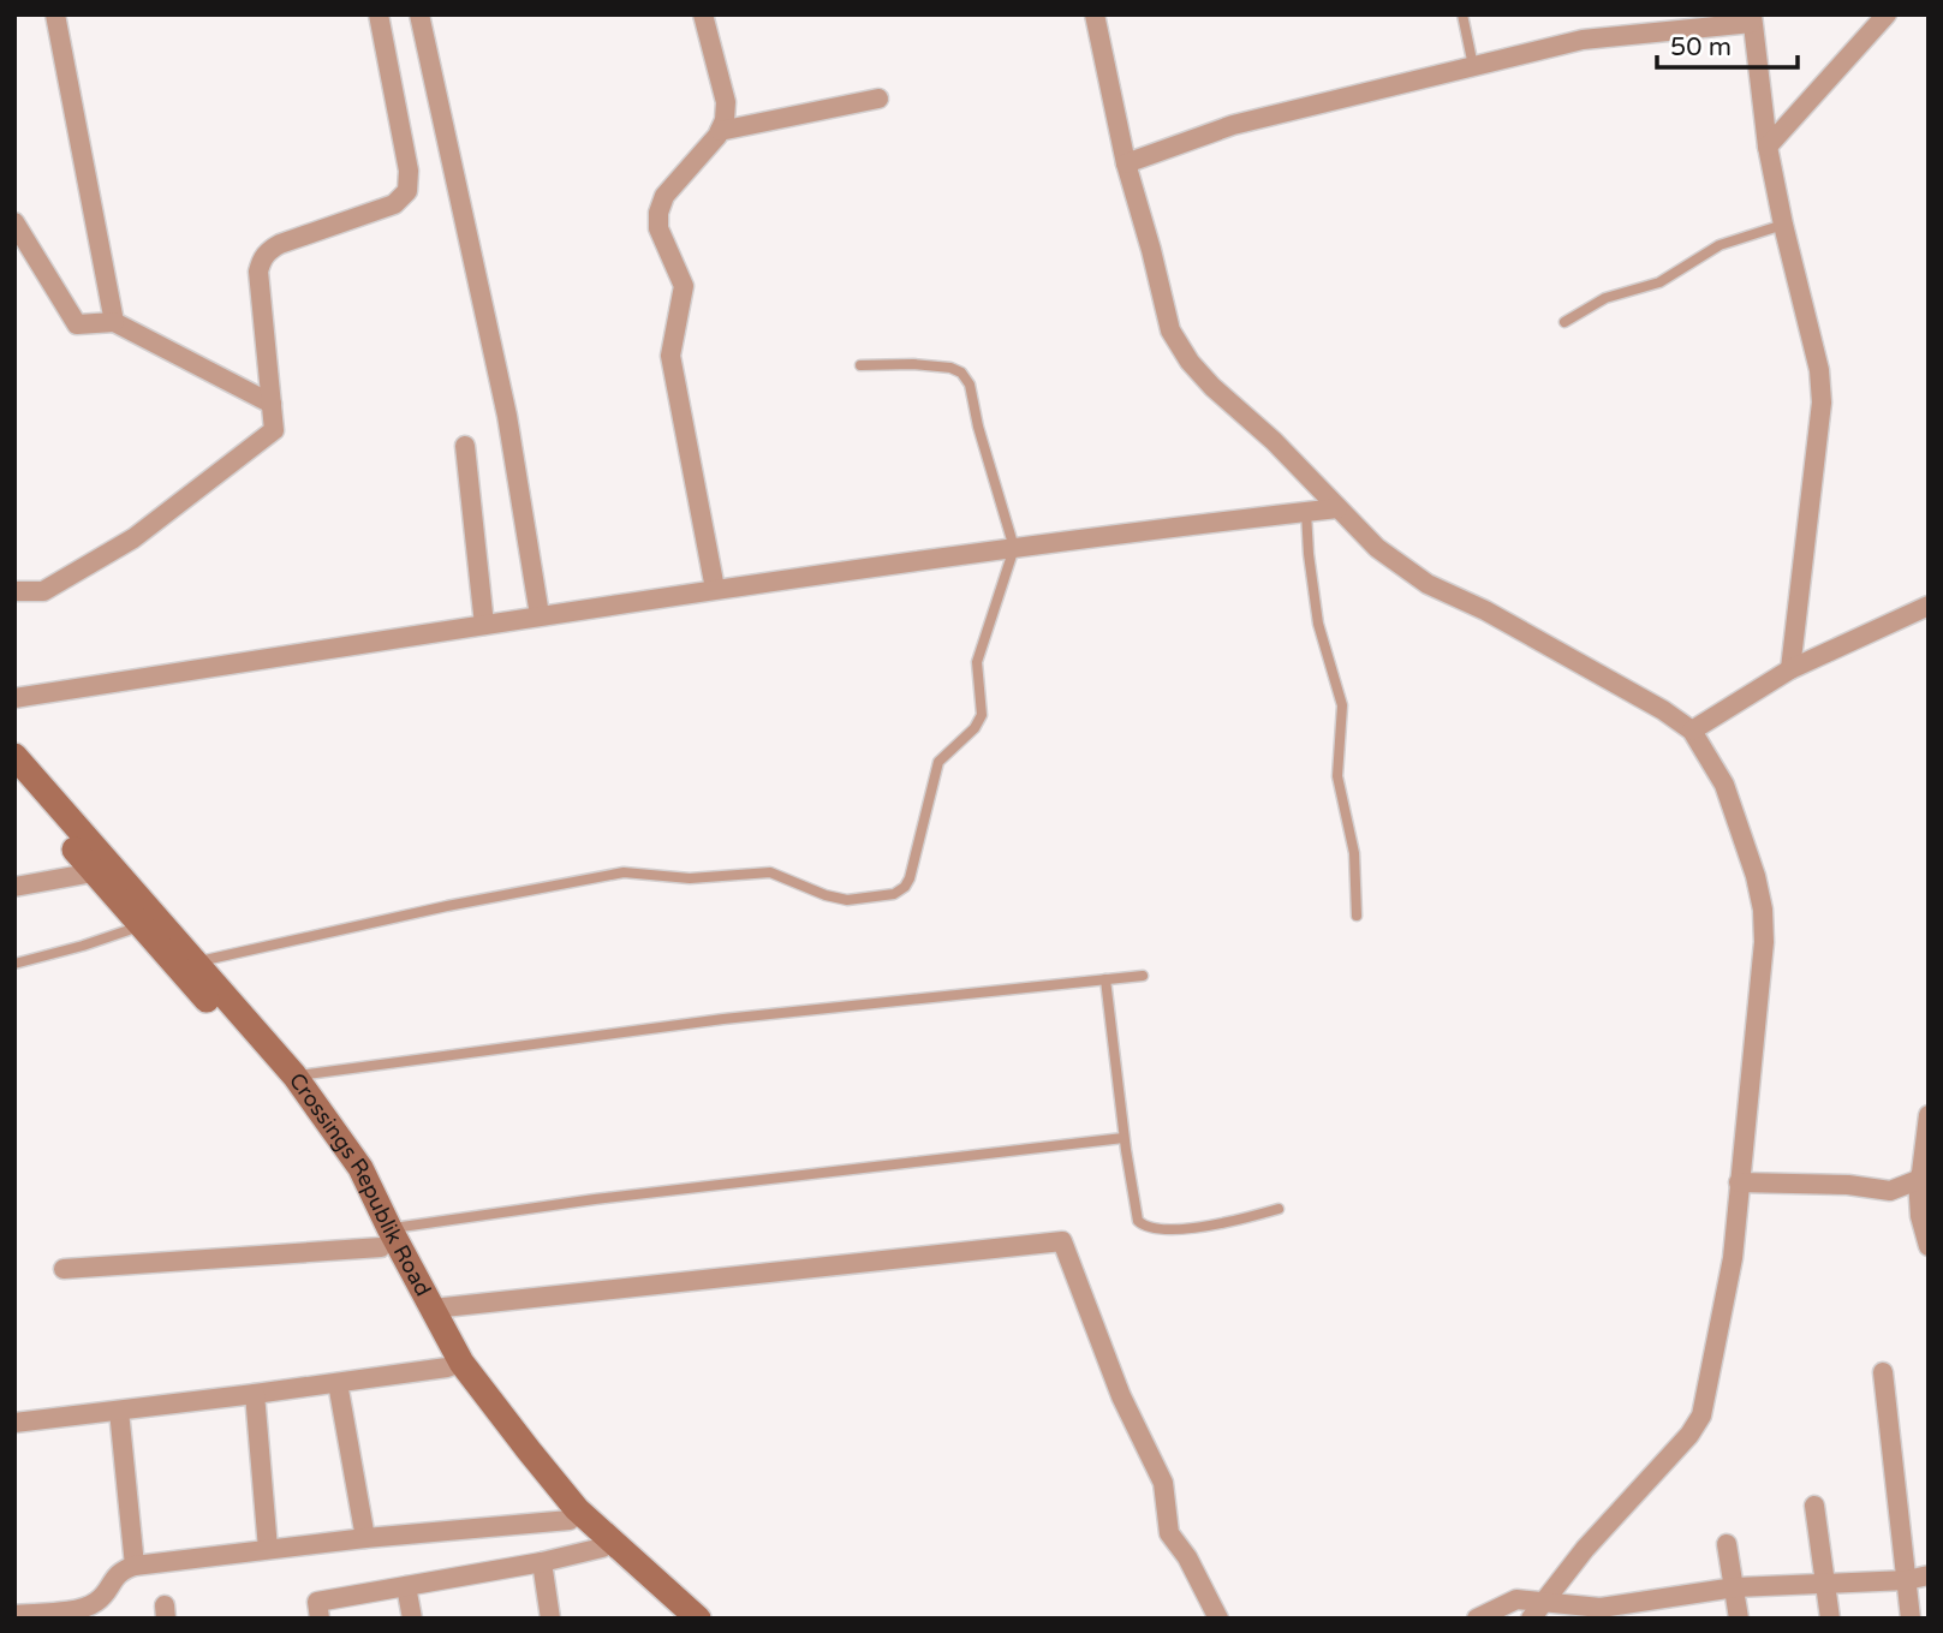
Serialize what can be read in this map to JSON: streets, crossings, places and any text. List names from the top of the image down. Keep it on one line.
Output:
{"streets":{"street":["Crossings Republik Road"]},"scale_bar":"50 m"}
